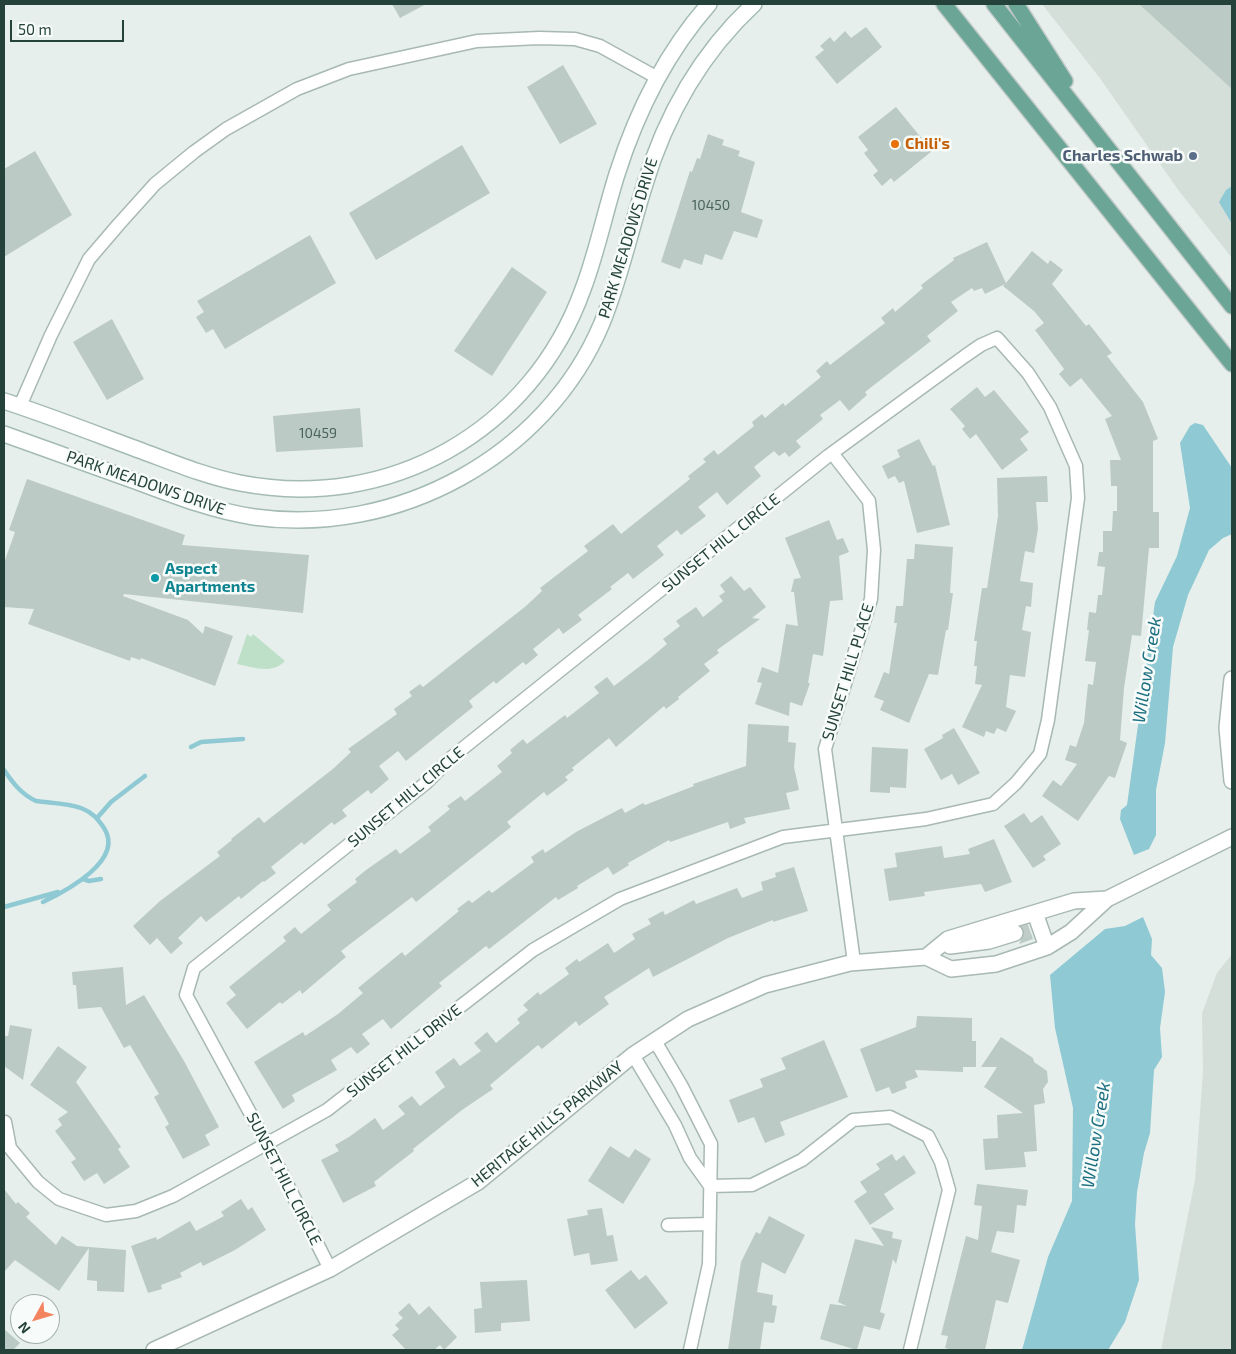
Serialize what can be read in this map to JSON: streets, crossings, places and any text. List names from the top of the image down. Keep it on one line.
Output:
{"streets":{"main road":["PARK MEADOWS DRIVE","HERITAGE HILLS PARKWAY"],"street":["SUNSET HILL CIRCLE","SUNSET HILL PLACE","SUNSET HILL DRIVE"]},"crossings":[["SUNSET HILL CIRCLE","SUNSET HILL PLACE"],["SUNSET HILL CIRCLE","SUNSET HILL DRIVE"],["SUNSET HILL CIRCLE","HERITAGE HILLS PARKWAY"],["SUNSET HILL PLACE","SUNSET HILL DRIVE"],["SUNSET HILL PLACE","HERITAGE HILLS PARKWAY"]],"water":["Willow Creek"],"places":["Chili's","Charles Schwab","Aspect Apartments"],"house_numbers":["10450","10459"],"scale_bar":"50 m","north":"bottom left"}
